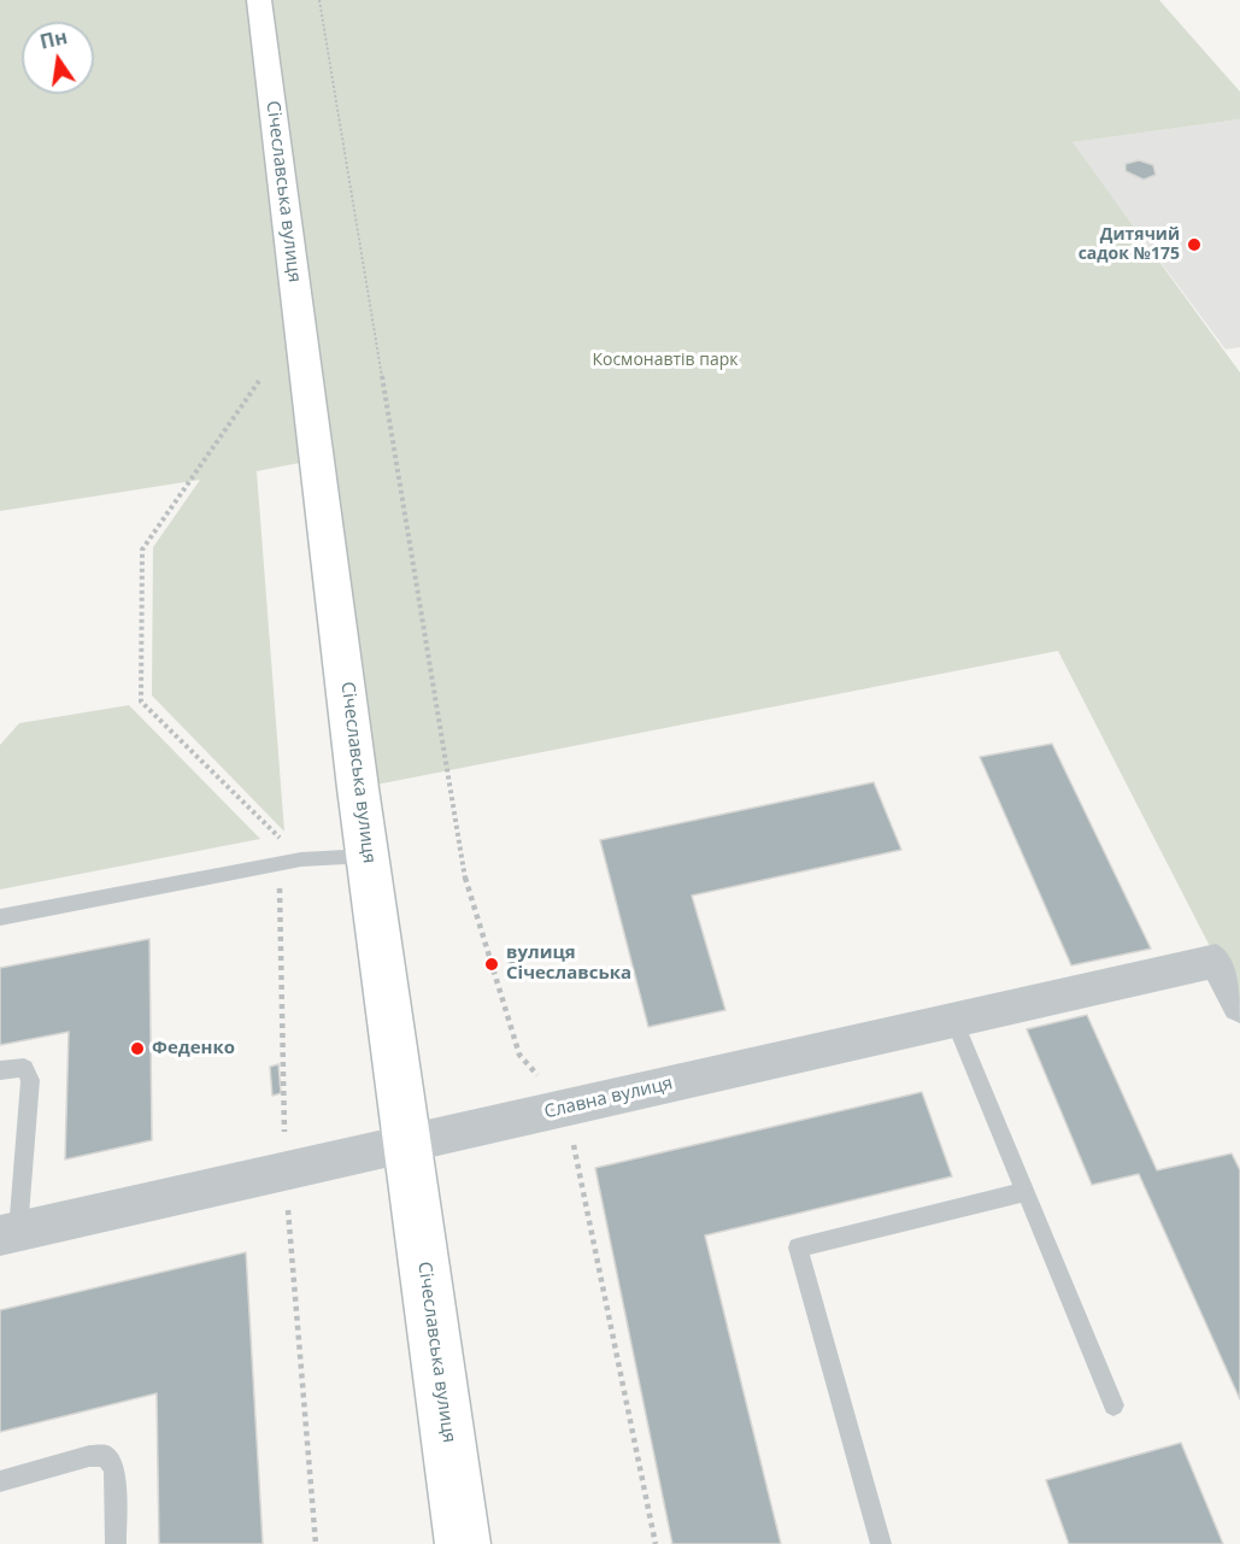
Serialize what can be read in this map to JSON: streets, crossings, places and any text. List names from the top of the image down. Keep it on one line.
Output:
{"streets":{"main road":["Січеславська вулиця"],"street":["Славна вулиця"]},"crossings":[["Січеславська вулиця","Славна вулиця"]],"parks":["Космонавтів парк"],"places":["Дитячий садок №175","вулиця Січеславська","Феденко"],"north":"top"}
